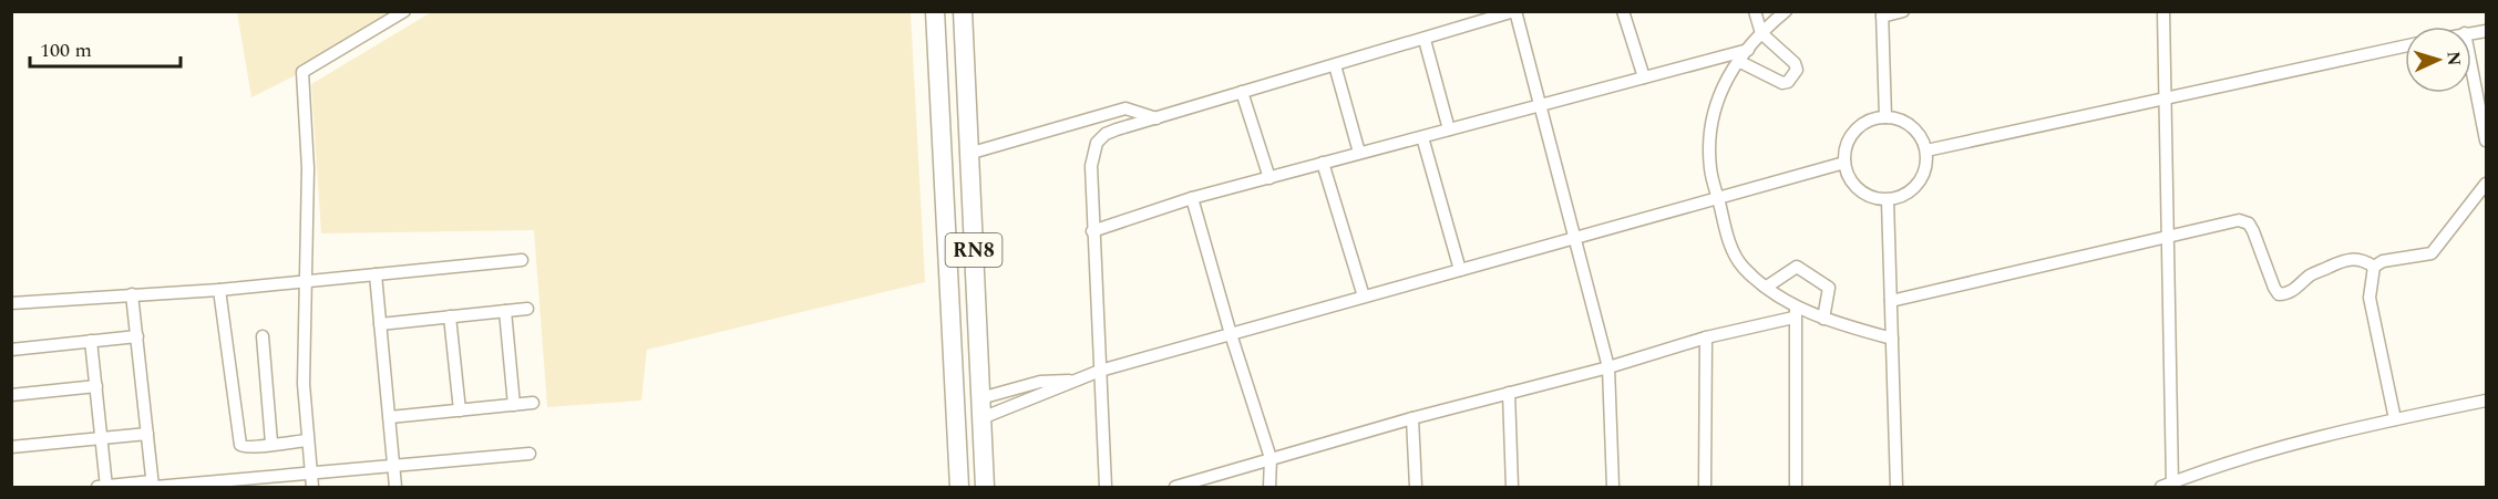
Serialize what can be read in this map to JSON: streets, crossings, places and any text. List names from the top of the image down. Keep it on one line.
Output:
{"streets":{"main road":["RN8"]},"scale_bar":"100 m","north":"right"}
